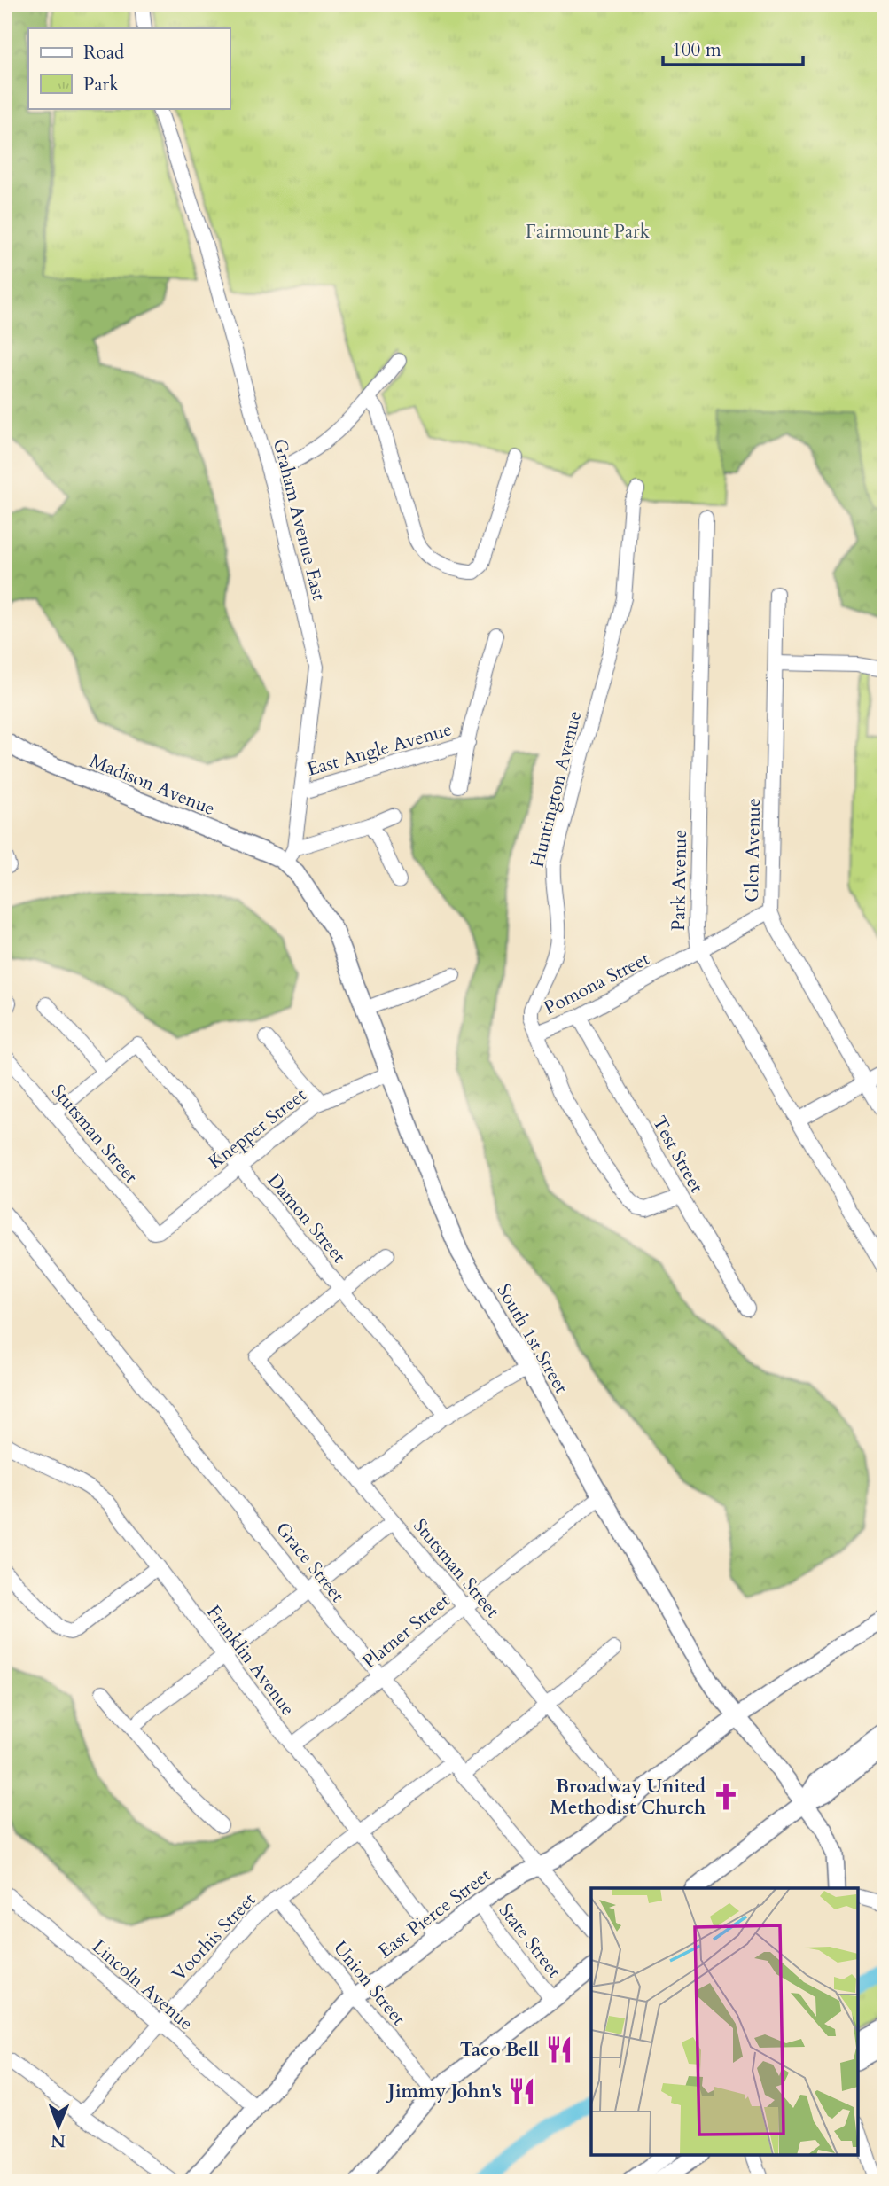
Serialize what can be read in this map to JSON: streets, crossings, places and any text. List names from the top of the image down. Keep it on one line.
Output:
{"streets":{"main road":["Madison Avenue","South 1st Street","East Pierce Street"],"street":["Graham Avenue East","East Angle Avenue","Huntington Avenue","Glen Avenue","Park Avenue","Pomona Street","Knepper Street","Stutsman Street","Test Street","Damon Street","Grace Street","Platner Street","Franklin Avenue","Voorhis Street","State Street","Union Street","Lincoln Avenue"]},"crossings":[["Graham Avenue East","East Angle Avenue"],["Graham Avenue East","Madison Avenue"],["Graham Avenue East","South 1st Street"],["Madison Avenue","South 1st Street"],["Huntington Avenue","Pomona Street"],["Huntington Avenue","Test Street"],["Glen Avenue","Pomona Street"],["Park Avenue","Pomona Street"],["Pomona Street","Test Street"],["Knepper Street","Stutsman Street"],["Knepper Street","Damon Street"],["Knepper Street","South 1st Street"],["Stutsman Street","Damon Street"],["Stutsman Street","Platner Street"],["Stutsman Street","East Pierce Street"],["South 1st Street","Platner Street"],["South 1st Street","East Pierce Street"],["Grace Street","Platner Street"],["Grace Street","East Pierce Street"],["Grace Street","Voorhis Street"],["Platner Street","Franklin Avenue"],["Franklin Avenue","East Pierce Street"],["Franklin Avenue","Voorhis Street"],["East Pierce Street","State Street"],["East Pierce Street","Union Street"],["East Pierce Street","Lincoln Avenue"],["Voorhis Street","Union Street"],["Voorhis Street","Lincoln Avenue"]],"parks":["Fairmount Park"],"places":{"church":["Broadway United Methodist Church"],"restaurant":["Taco Bell","Jimmy John's"]},"legend":["Road","Park"],"scale_bar":"100 m","north":"bottom"}
